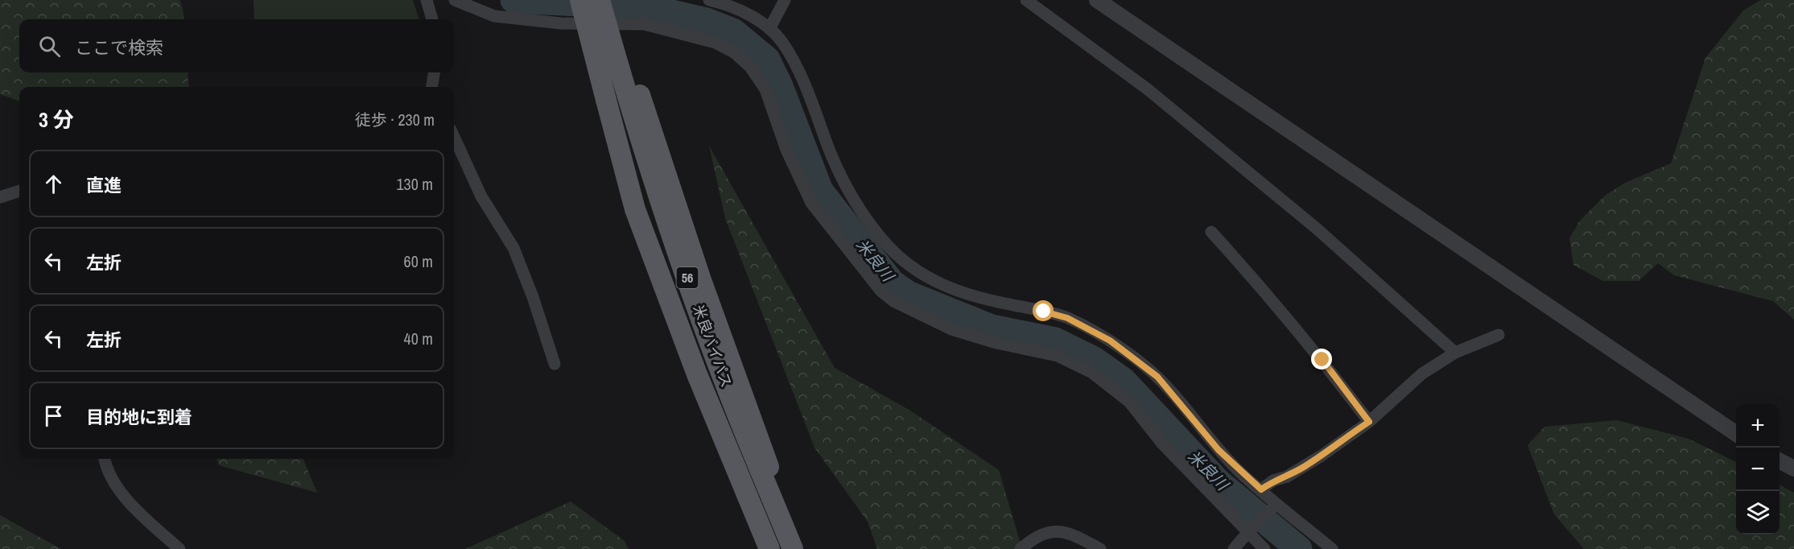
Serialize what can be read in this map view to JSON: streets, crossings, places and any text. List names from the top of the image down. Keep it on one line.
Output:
{"streets":{"main road":["56","米良バイパス"]},"water":["米良川"],"page":{"search":"ここで検索","heading":["3 分","徒歩 · 230 m"],"list":[["直進","130 m"],["左折","60 m"],["左折","40 m"],"目的地に到着"],"map_buttons":["+","−"]}}
